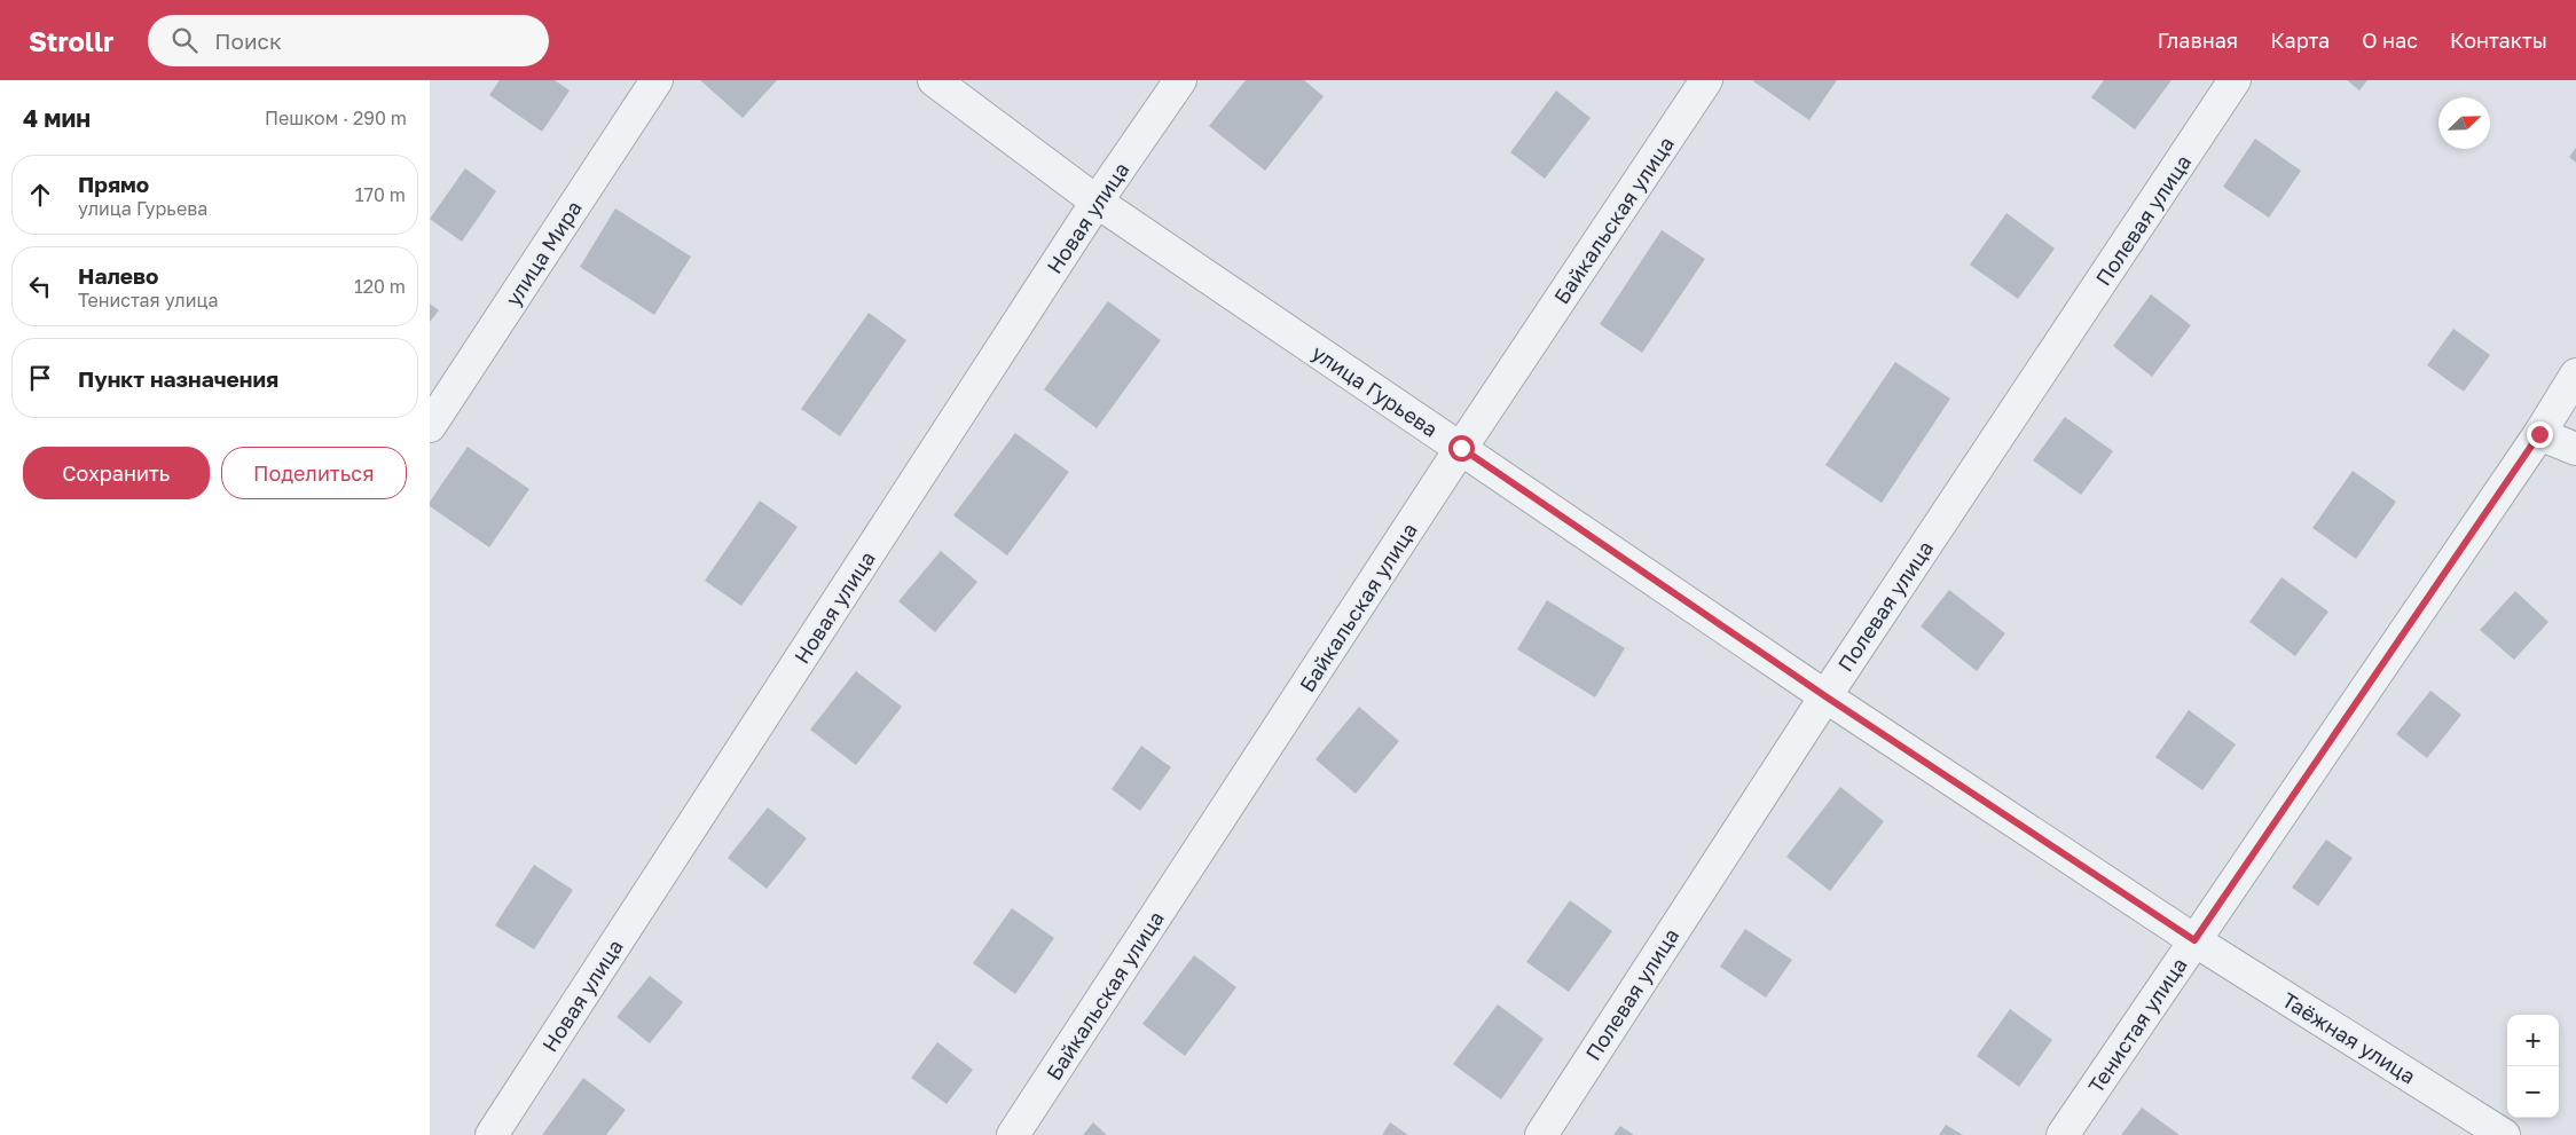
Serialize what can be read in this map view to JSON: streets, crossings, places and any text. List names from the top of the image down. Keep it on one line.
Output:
{"streets":{"street":["Новая улица","Байкальская улица","Полевая улица","улица Мира","улица Гурьева","Тенистая улица","Таёжная улица"]},"crossings":[["Новая улица","улица Гурьева"],["Байкальская улица","улица Гурьева"],["Полевая улица","улица Гурьева"],["улица Гурьева","Тенистая улица"],["улица Гурьева","Таёжная улица"],["Тенистая улица","Таёжная улица"]],"north":"top right","page":{"header":"Strollr","search":"Поиск","nav":["Главная","Карта","О нас","Контакты"],"heading":["4 мин","Пешком · 290 m"],"list":[["Прямо","улица Гурьева","170 m"],["Налево","Тенистая улица","120 m"],"Пункт назначения"],"buttons":["Сохранить","Поделиться"],"map_buttons":["+","−"]}}
